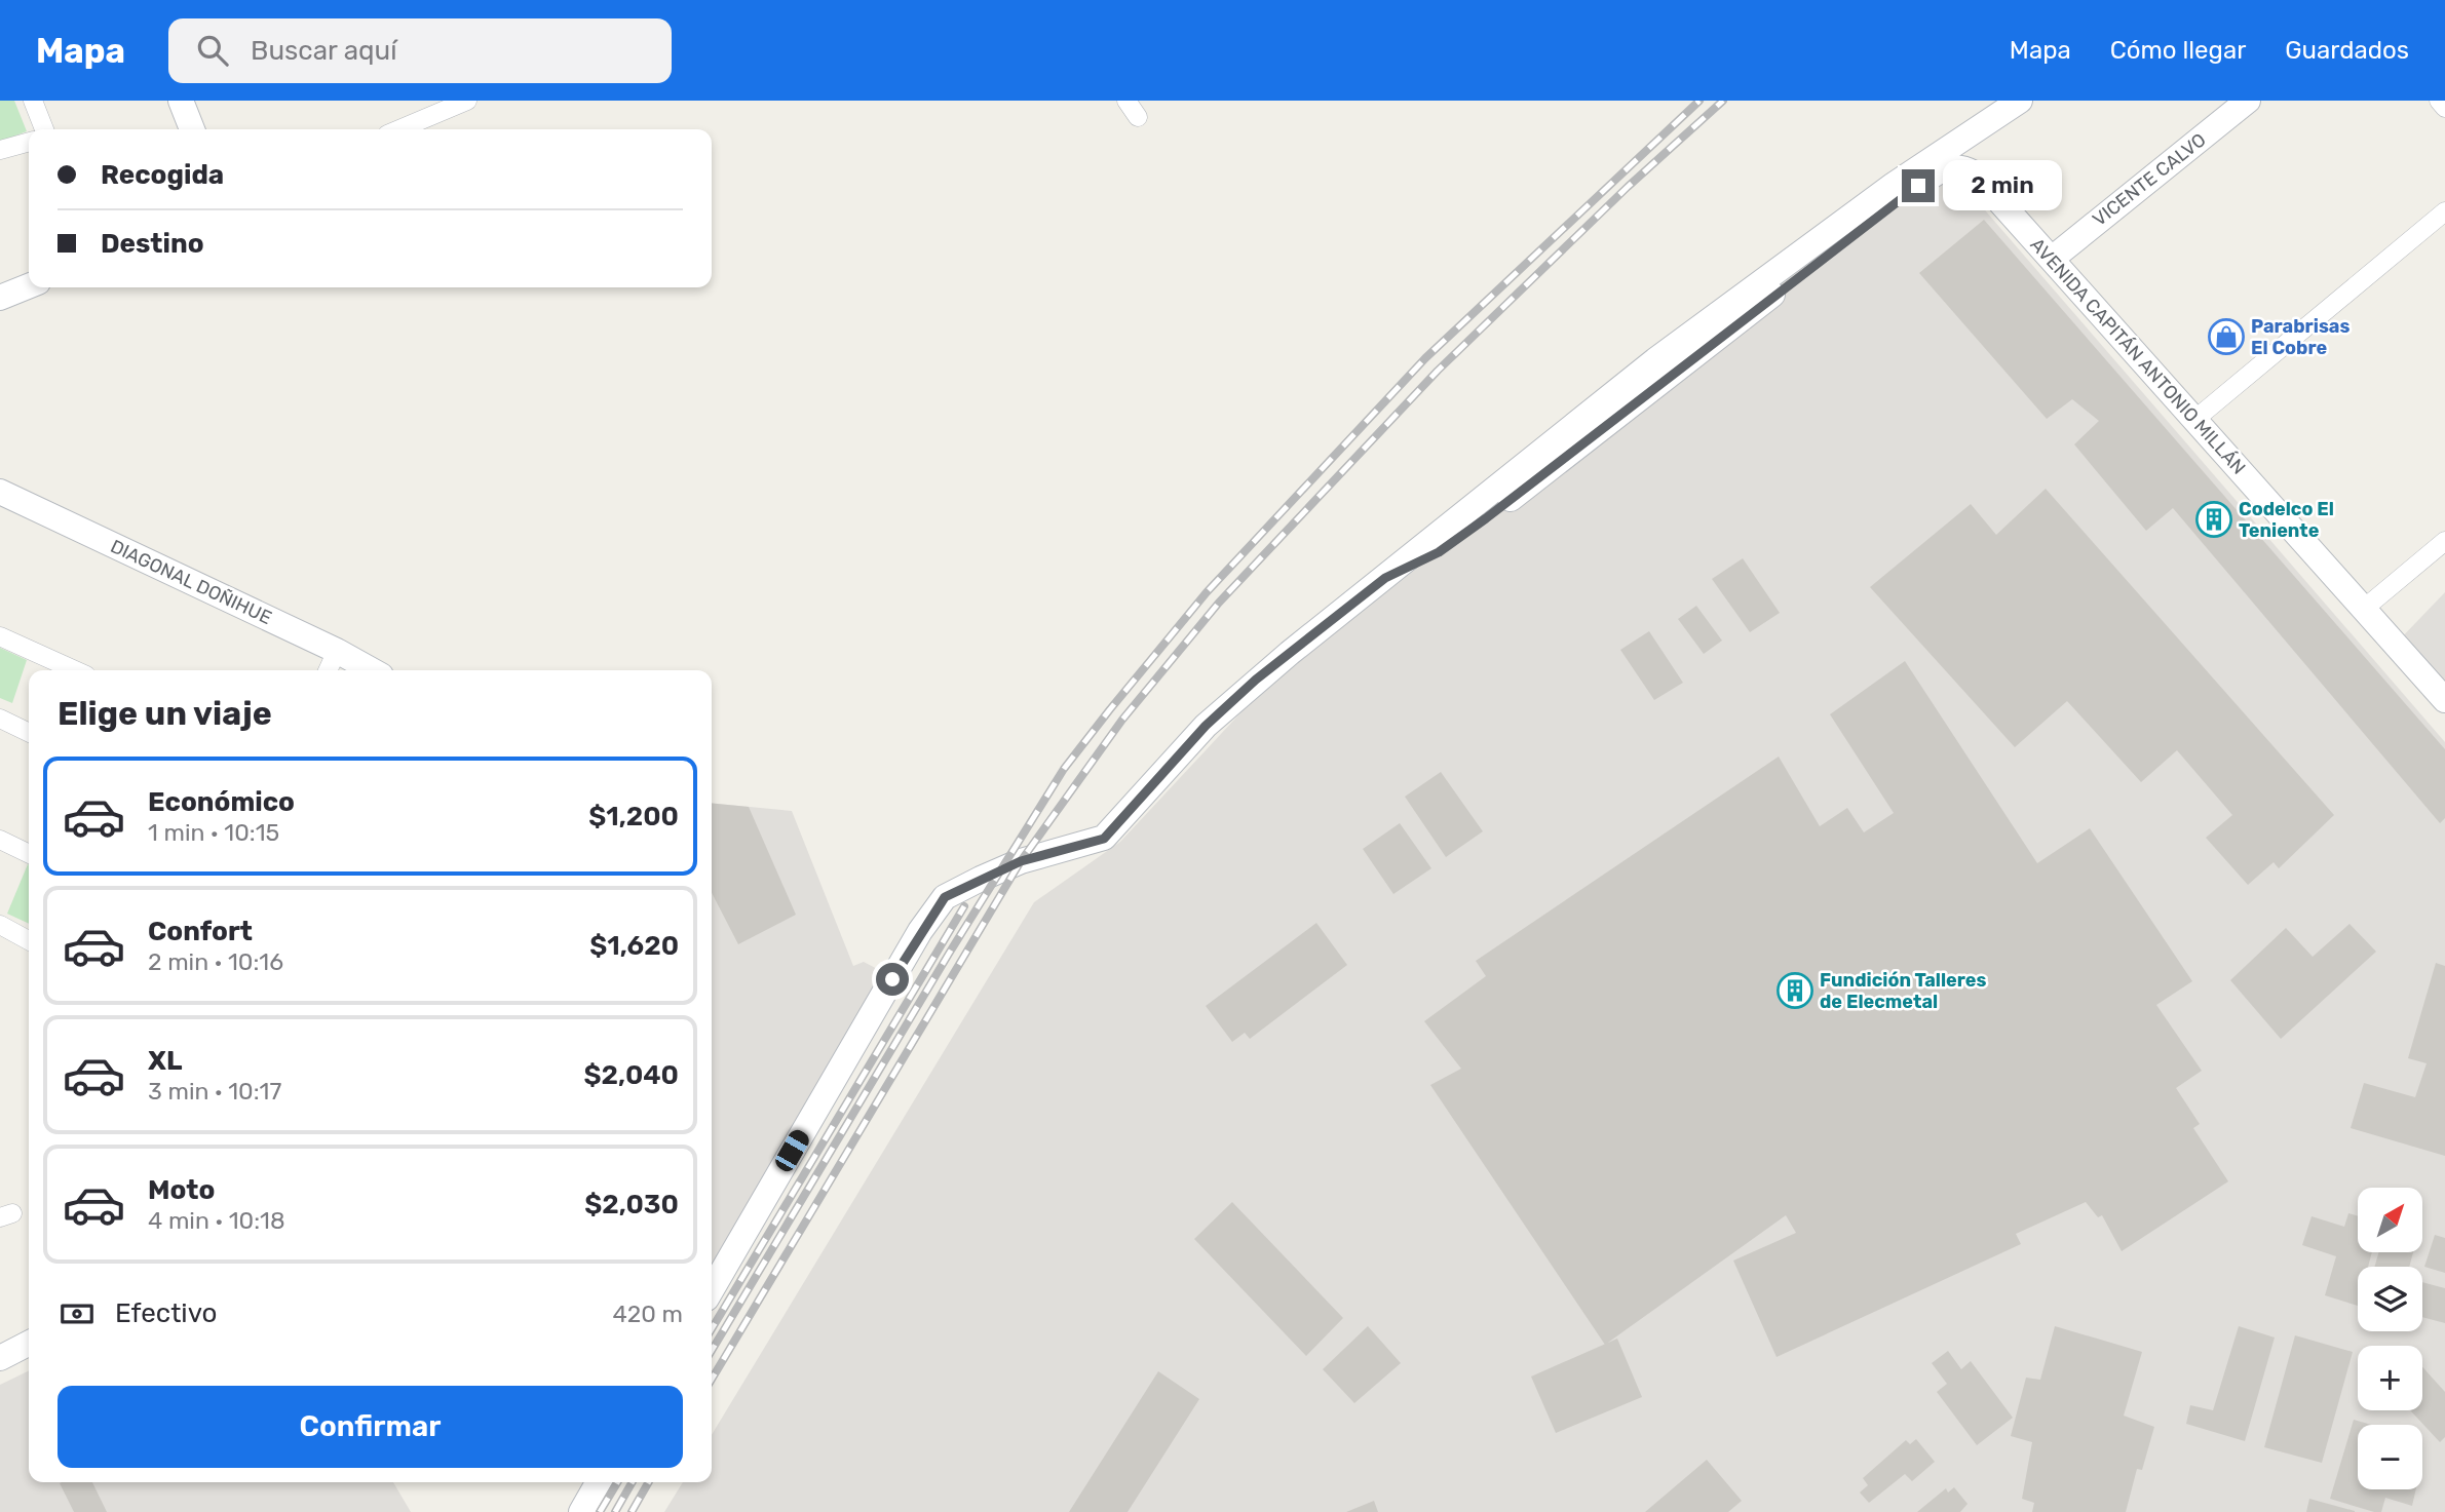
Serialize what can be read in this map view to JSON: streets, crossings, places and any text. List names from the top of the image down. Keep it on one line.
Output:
{"streets":{"main road":["VICENTE CALVO","AVENIDA CAPITÁN ANTONIO MILLÁN","DIAGONAL DOÑIHUE"]},"crossings":[["VICENTE CALVO","AVENIDA CAPITÁN ANTONIO MILLÁN"]],"places":{"shop":["Parabrisas El Cobre"],"building":["Codelco El Teniente","Fundición Talleres de Elecmetal"]},"north":"top right","page":{"header":"Mapa","search":"Buscar aquí","nav":["Mapa","Cómo llegar","Guardados"],"banner":["Recogida","Destino"],"bubble":"2 min","heading":"Elige un viaje","list":[{"name":"Económico","note":"1 min · 10:15","value":"$1,200"},{"name":"Confort","note":"2 min · 10:16","value":"$1,620"},{"name":"XL","note":"3 min · 10:17","value":"$2,040"},{"name":"Moto","note":"4 min · 10:18","value":"$2,030"}],"map_buttons":["+","−"],"pay":["Efectivo","420 m"],"buttons":"Confirmar"}}
